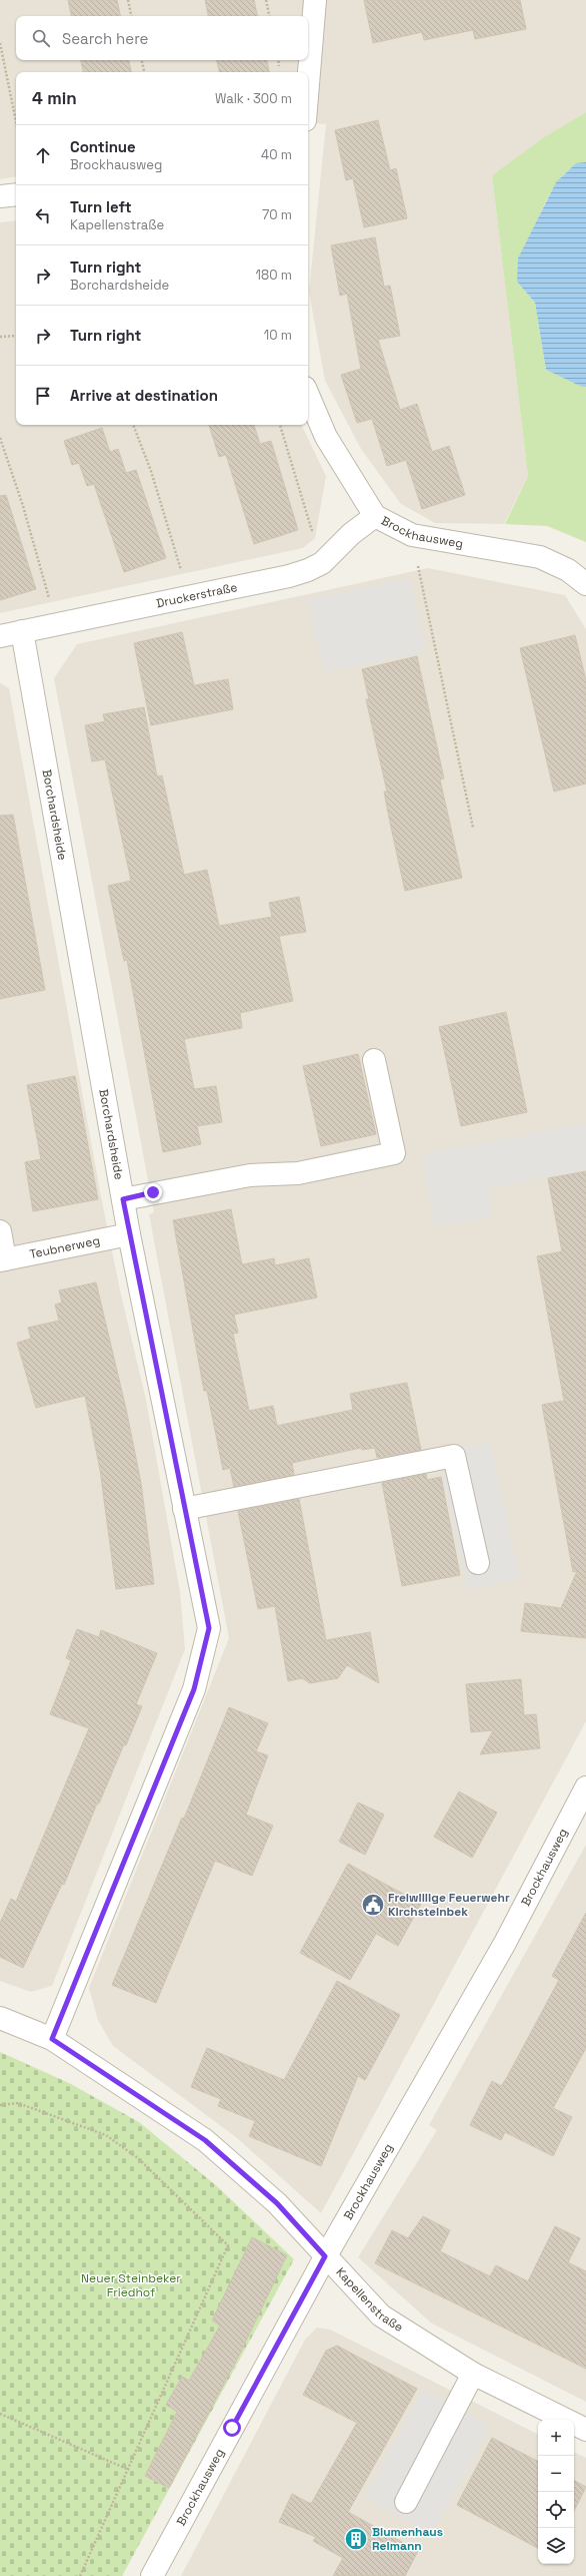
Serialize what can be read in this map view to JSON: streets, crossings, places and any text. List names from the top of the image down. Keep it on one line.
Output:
{"streets":{"street":["Brockhausweg","Druckerstraße","Borchardsheide","Teubnerweg","Kapellenstraße"]},"crossings":[["Brockhausweg","Druckerstraße"],["Brockhausweg","Kapellenstraße"],["Druckerstraße","Borchardsheide"],["Borchardsheide","Teubnerweg"],["Borchardsheide","Kapellenstraße"]],"parks":["Neuer Steinbeker Friedhof"],"places":{"public building":["Freiwillige Feuerwehr Kirchsteinbek"],"building":["Blumenhaus Reimann"]},"page":{"search":"Search here","heading":["4 min","Walk · 300 m"],"list":[["Continue","Brockhausweg","40 m"],["Turn left","Kapellenstraße","70 m"],["Turn right","Borchardsheide","180 m"],["Turn right","10 m"],"Arrive at destination"],"map_buttons":["+","−"]}}
